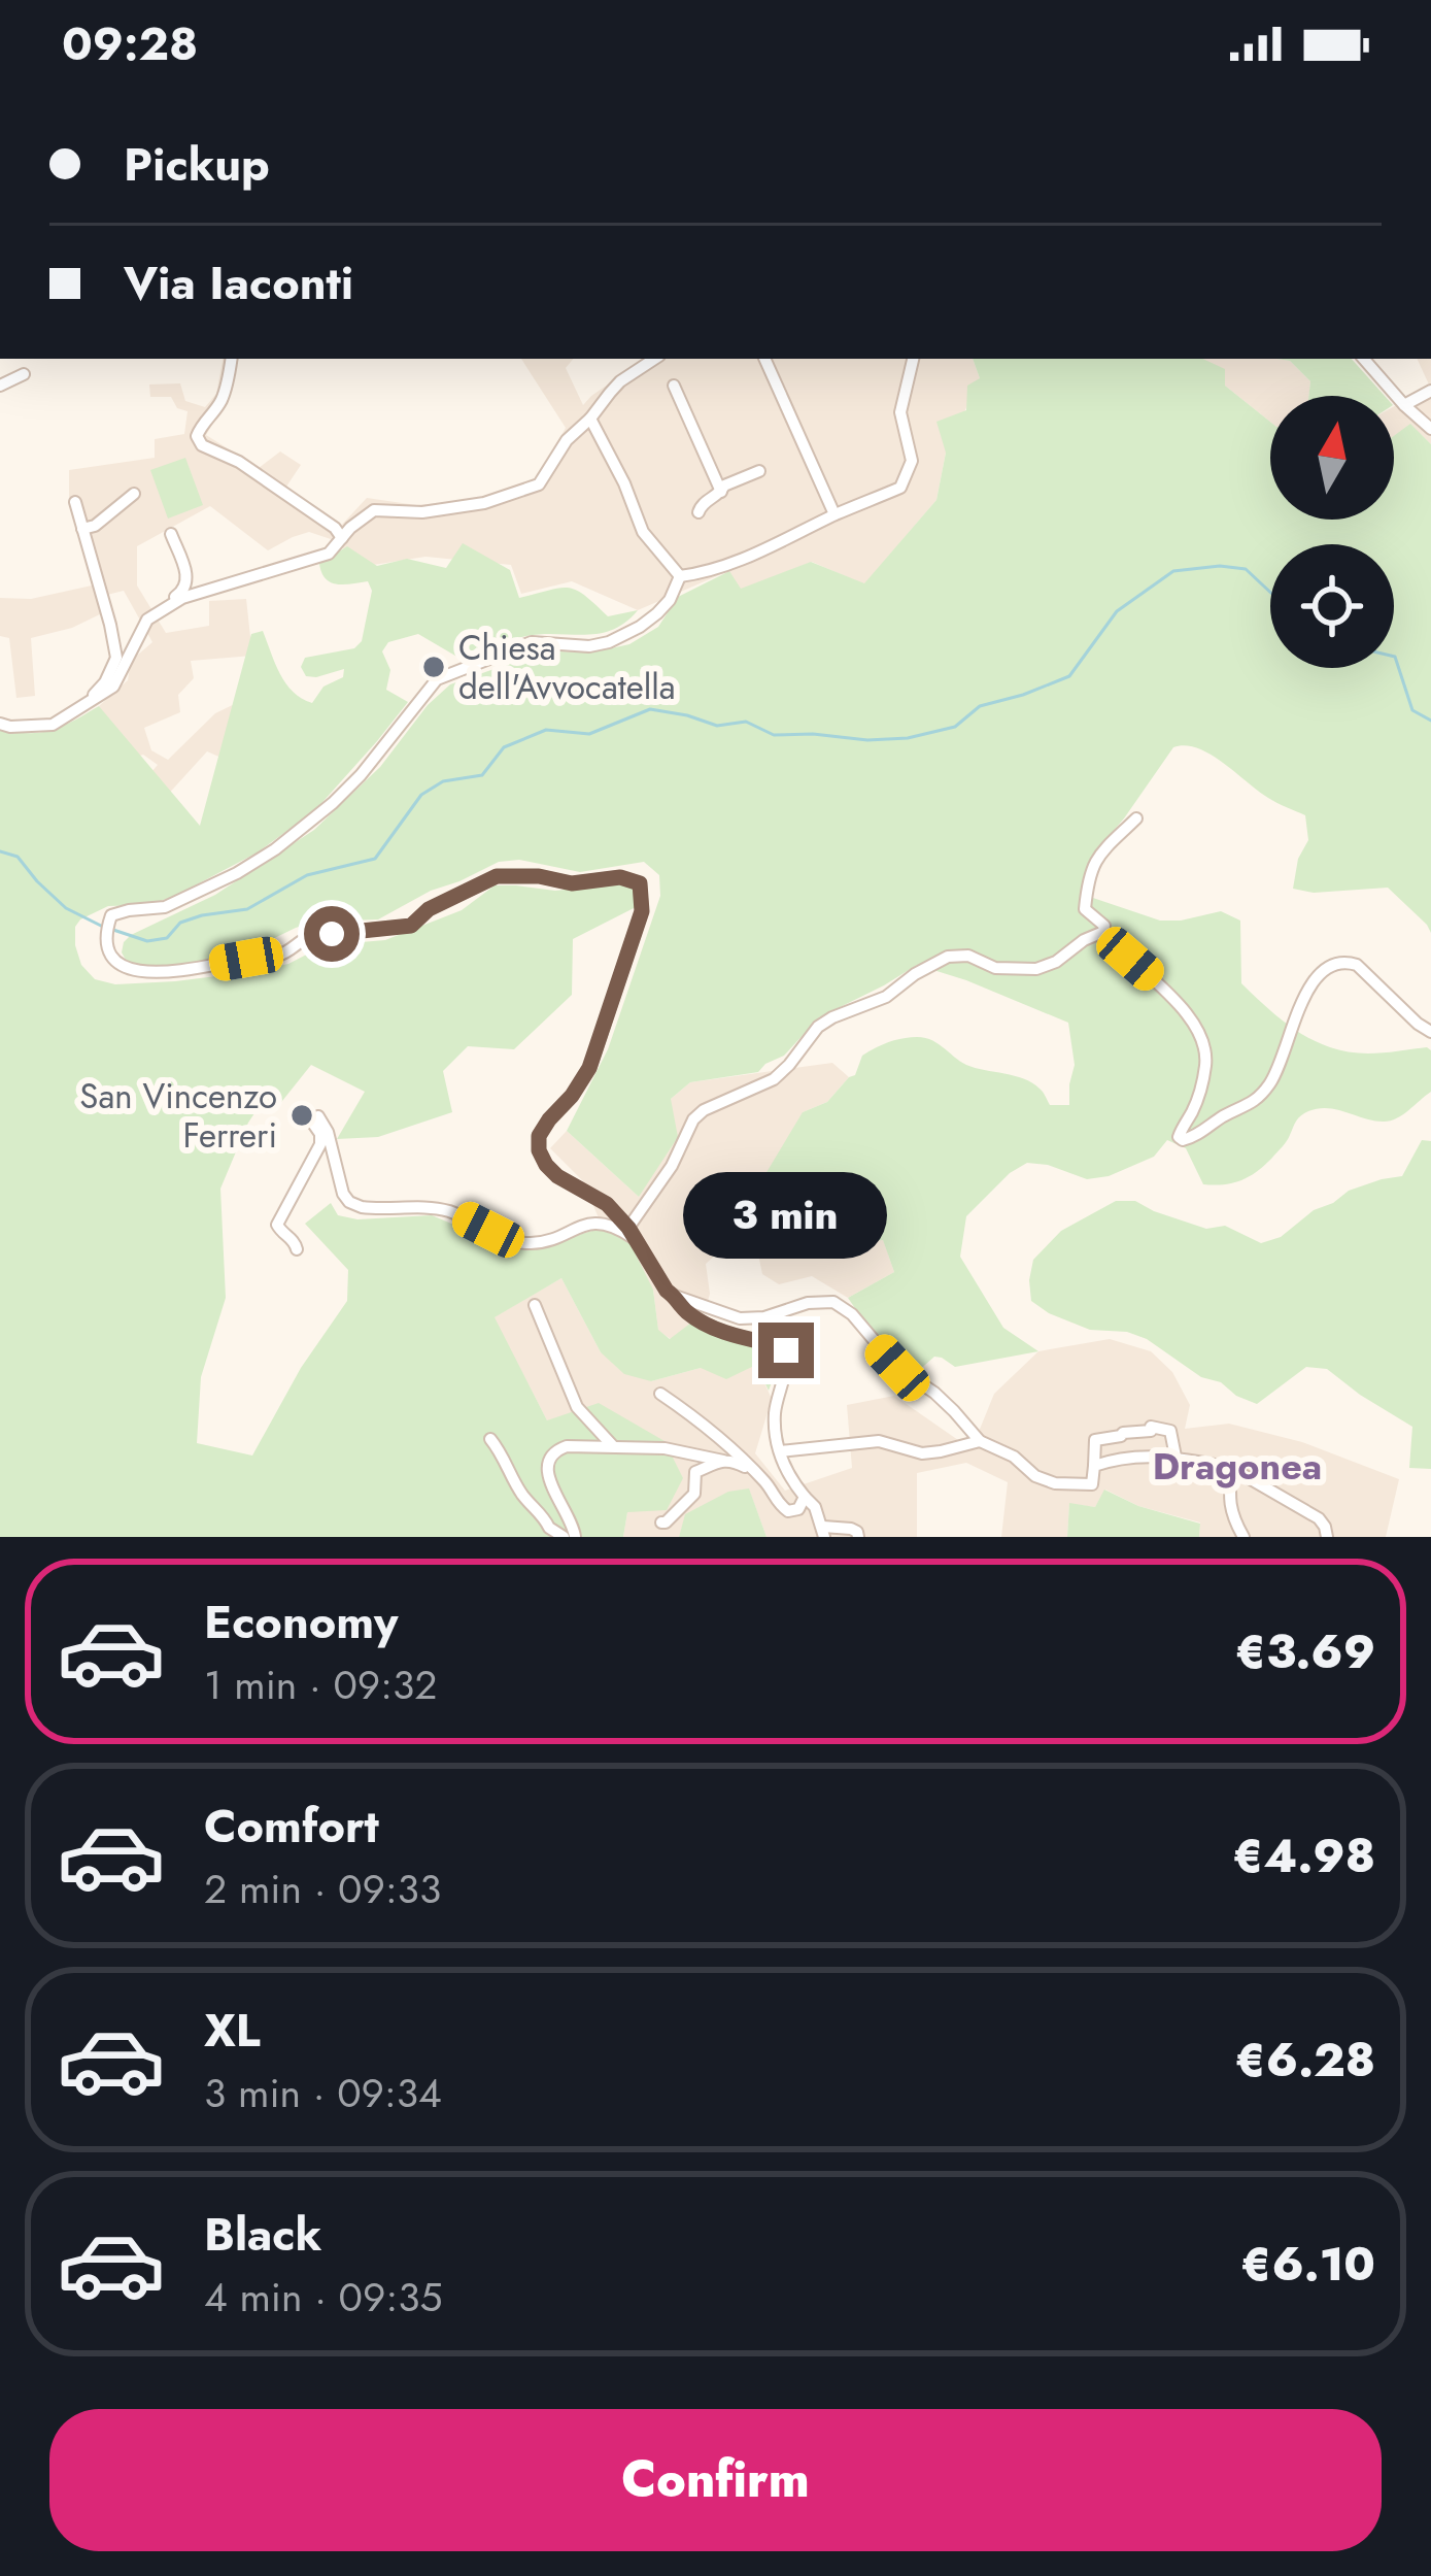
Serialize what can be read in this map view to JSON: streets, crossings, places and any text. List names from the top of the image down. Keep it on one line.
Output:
{"districts":["Dragonea"],"places":["Chiesa dell'Avvocatella","San Vincenzo Ferreri"],"north":"top","page":{"status":"09:28","banner":["Pickup","Via Iaconti"],"bubble":"3 min","list":[{"name":"Economy","note":"1 min · 09:32","value":"€3.69"},{"name":"Comfort","note":"2 min · 09:33","value":"€4.98"},{"name":"XL","note":"3 min · 09:34","value":"€6.28"},{"name":"Black","note":"4 min · 09:35","value":"€6.10"}],"buttons":"Confirm"}}
